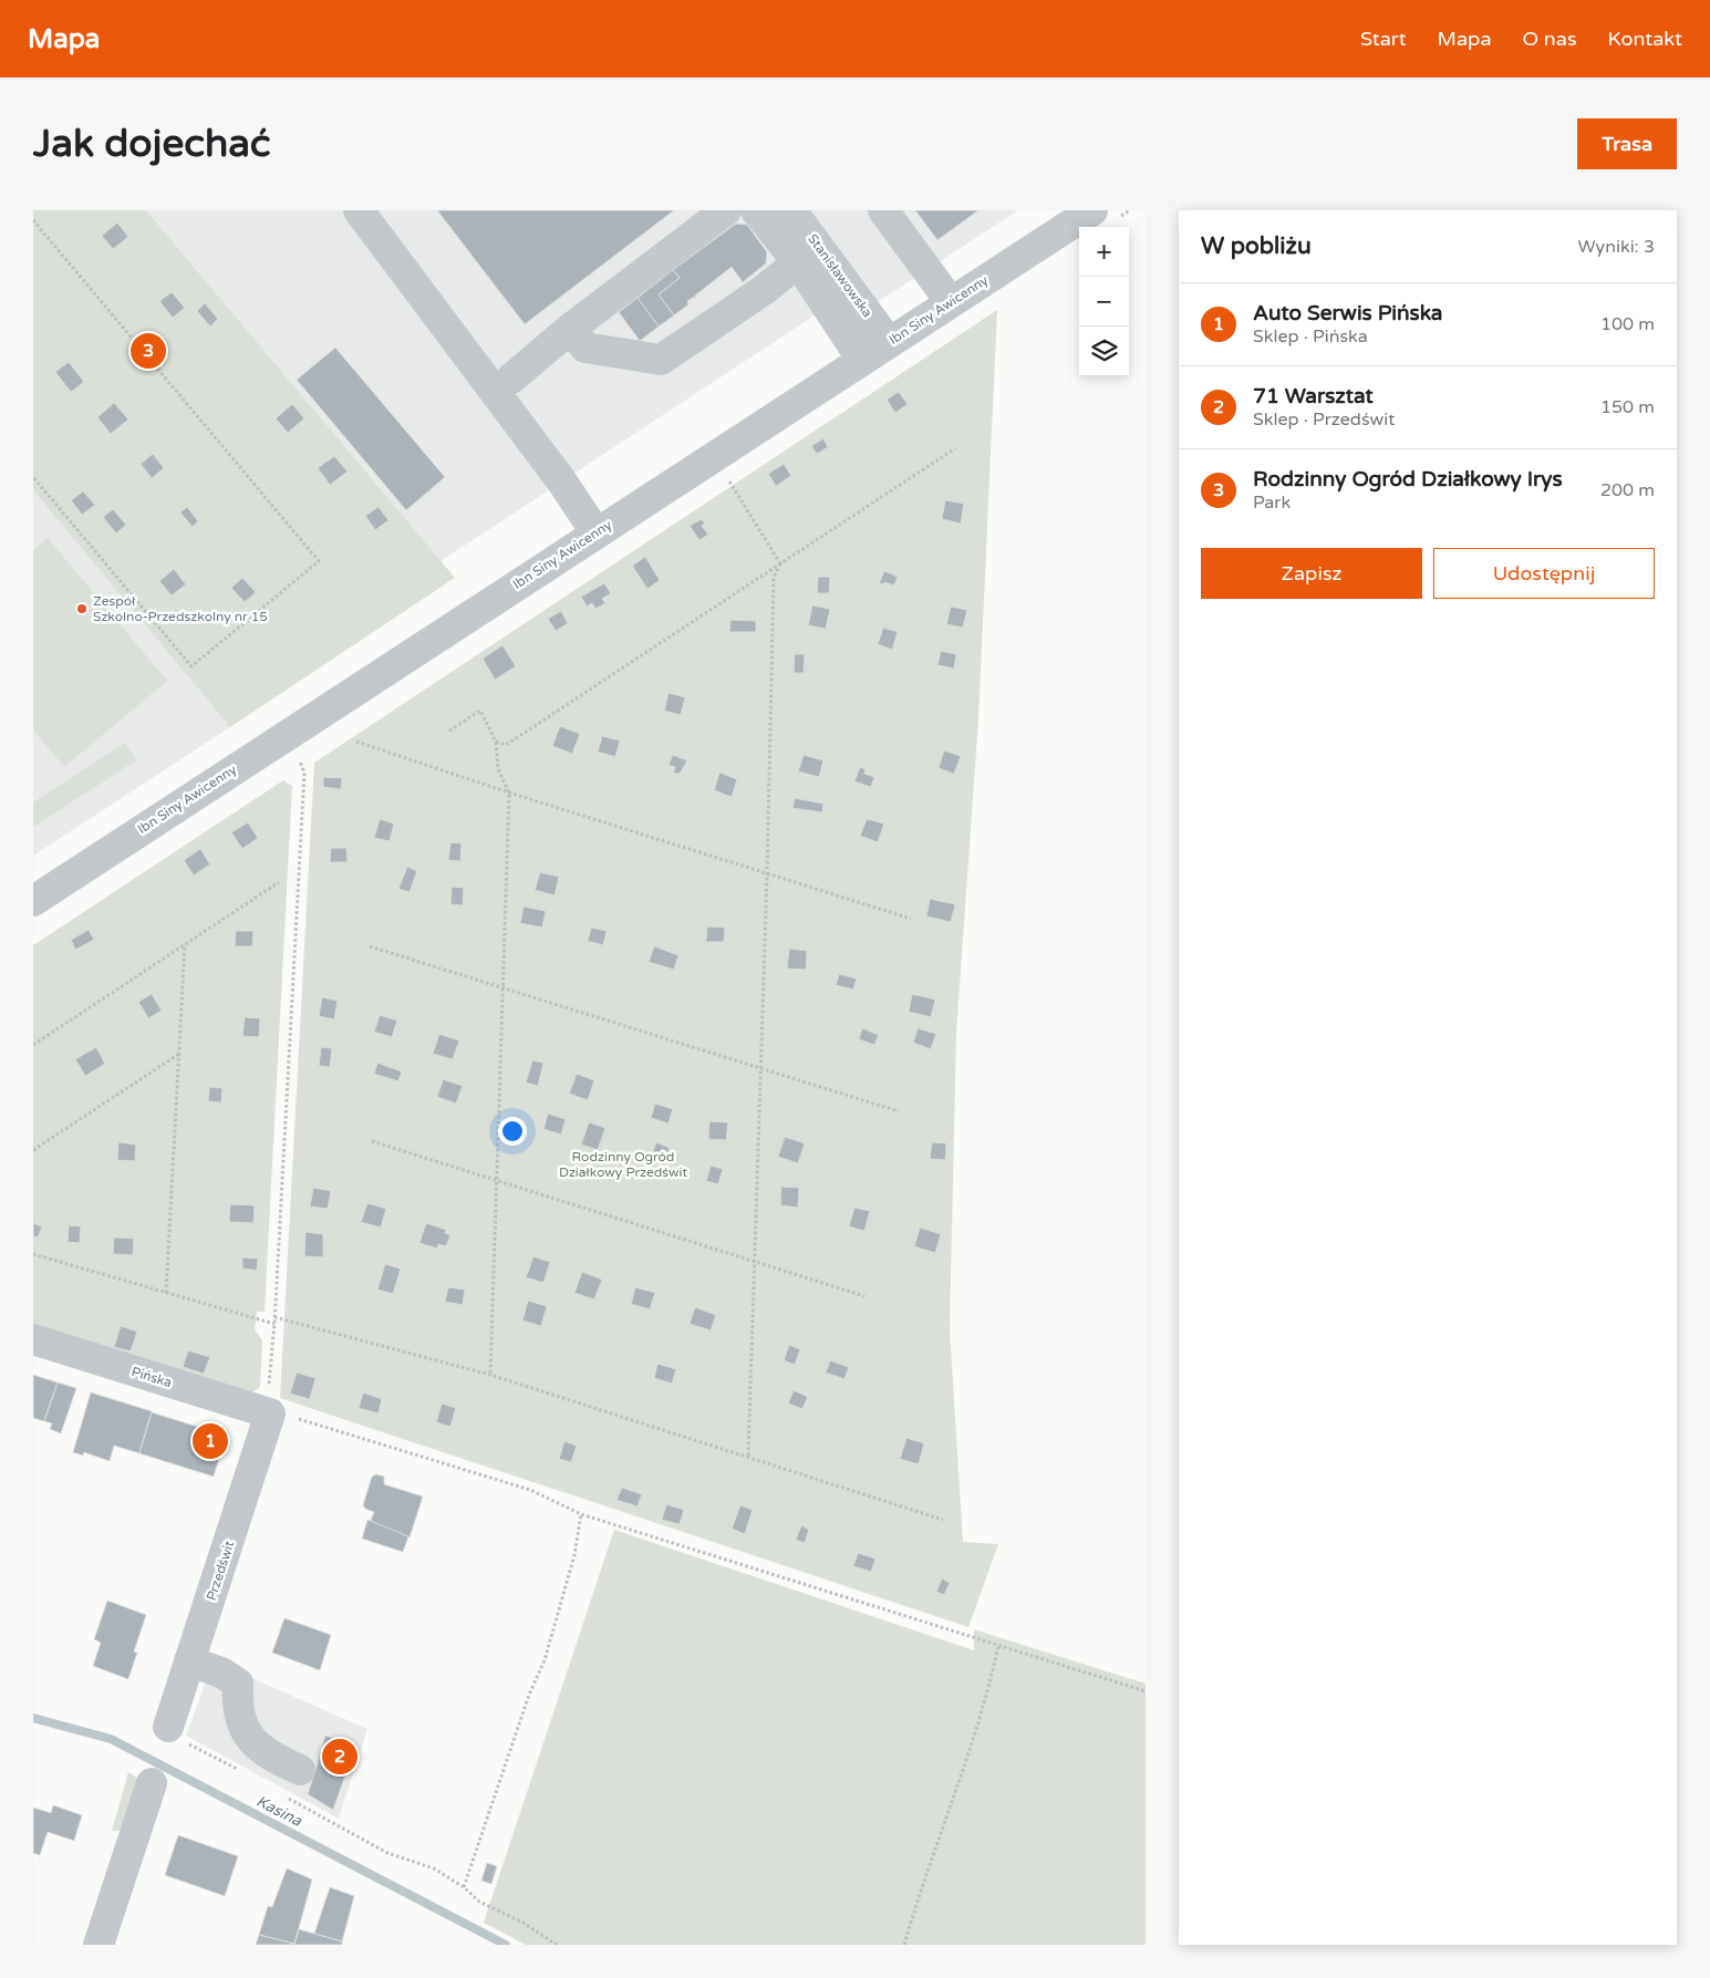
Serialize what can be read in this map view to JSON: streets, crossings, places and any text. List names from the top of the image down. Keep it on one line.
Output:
{"streets":{"street":["Stanisławowska","Ibn Siny Awicenny","Pińska","Przedświt"]},"crossings":[["Stanisławowska","Ibn Siny Awicenny"],["Pińska","Przedświt"]],"water":["Kasina"],"parks":["Rodzinny Ogród Działkowy Przedświt"],"places":["Zespół Szkolno-Przedszkolny nr 15"],"page":{"header":"Mapa","nav":["Start","Mapa","O nas","Kontakt"],"buttons":["Trasa",["Zapisz","Udostępnij"]],"title":"Jak dojechać","heading":["W pobliżu","Wyniki: 3"],"map_buttons":["+","−"],"list":[{"mark":"1","name":"Auto Serwis Pińska","note":"Sklep · Pińska","value":"100 m"},{"mark":"2","name":"71 Warsztat","note":"Sklep · Przedświt","value":"150 m"},{"mark":"3","name":"Rodzinny Ogród Działkowy Irys","note":"Park","value":"200 m"}],"pins":["3","1","2"]}}
